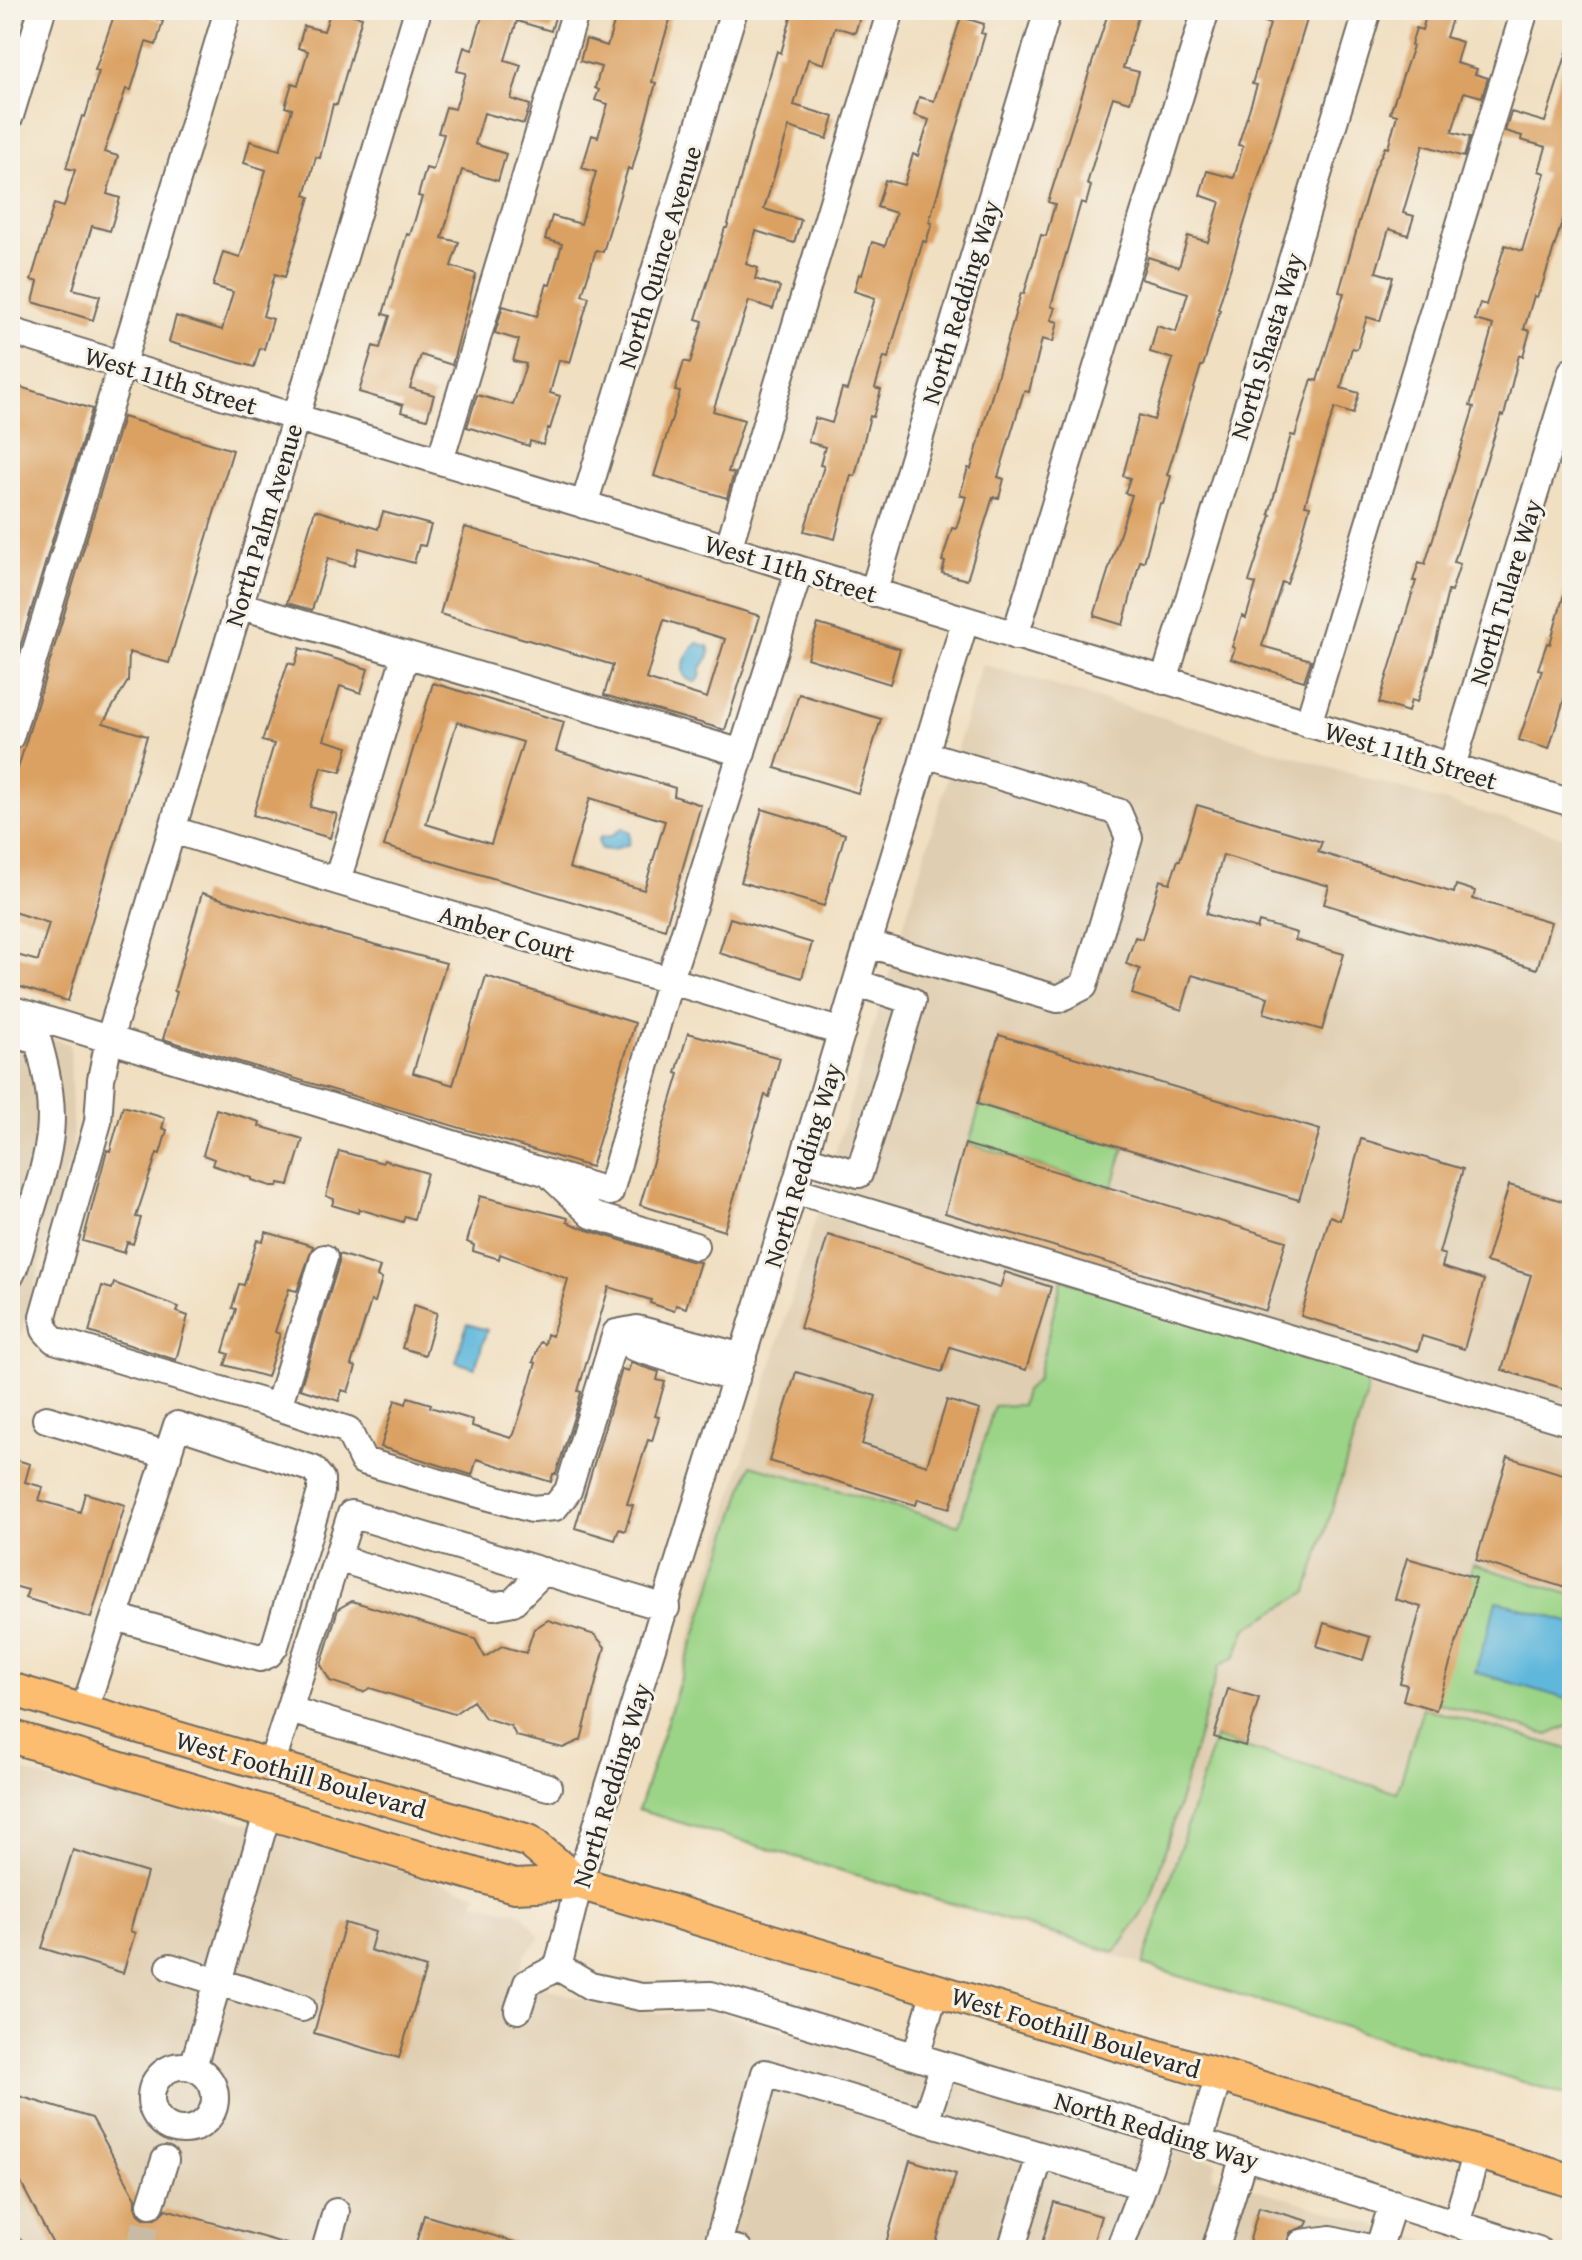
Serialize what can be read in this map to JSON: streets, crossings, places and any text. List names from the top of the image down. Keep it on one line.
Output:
{"streets":{"main road":["West Foothill Boulevard"],"street":["North Quince Avenue","North Redding Way","North Shasta Way","West 11th Street","North Palm Avenue","North Tulare Way","Amber Court"]},"crossings":[["North Quince Avenue","West 11th Street"],["North Redding Way","West 11th Street"],["North Redding Way","Amber Court"],["North Redding Way","West Foothill Boulevard"],["North Shasta Way","West 11th Street"],["West 11th Street","North Palm Avenue"],["West 11th Street","North Tulare Way"],["North Palm Avenue","Amber Court"]]}
